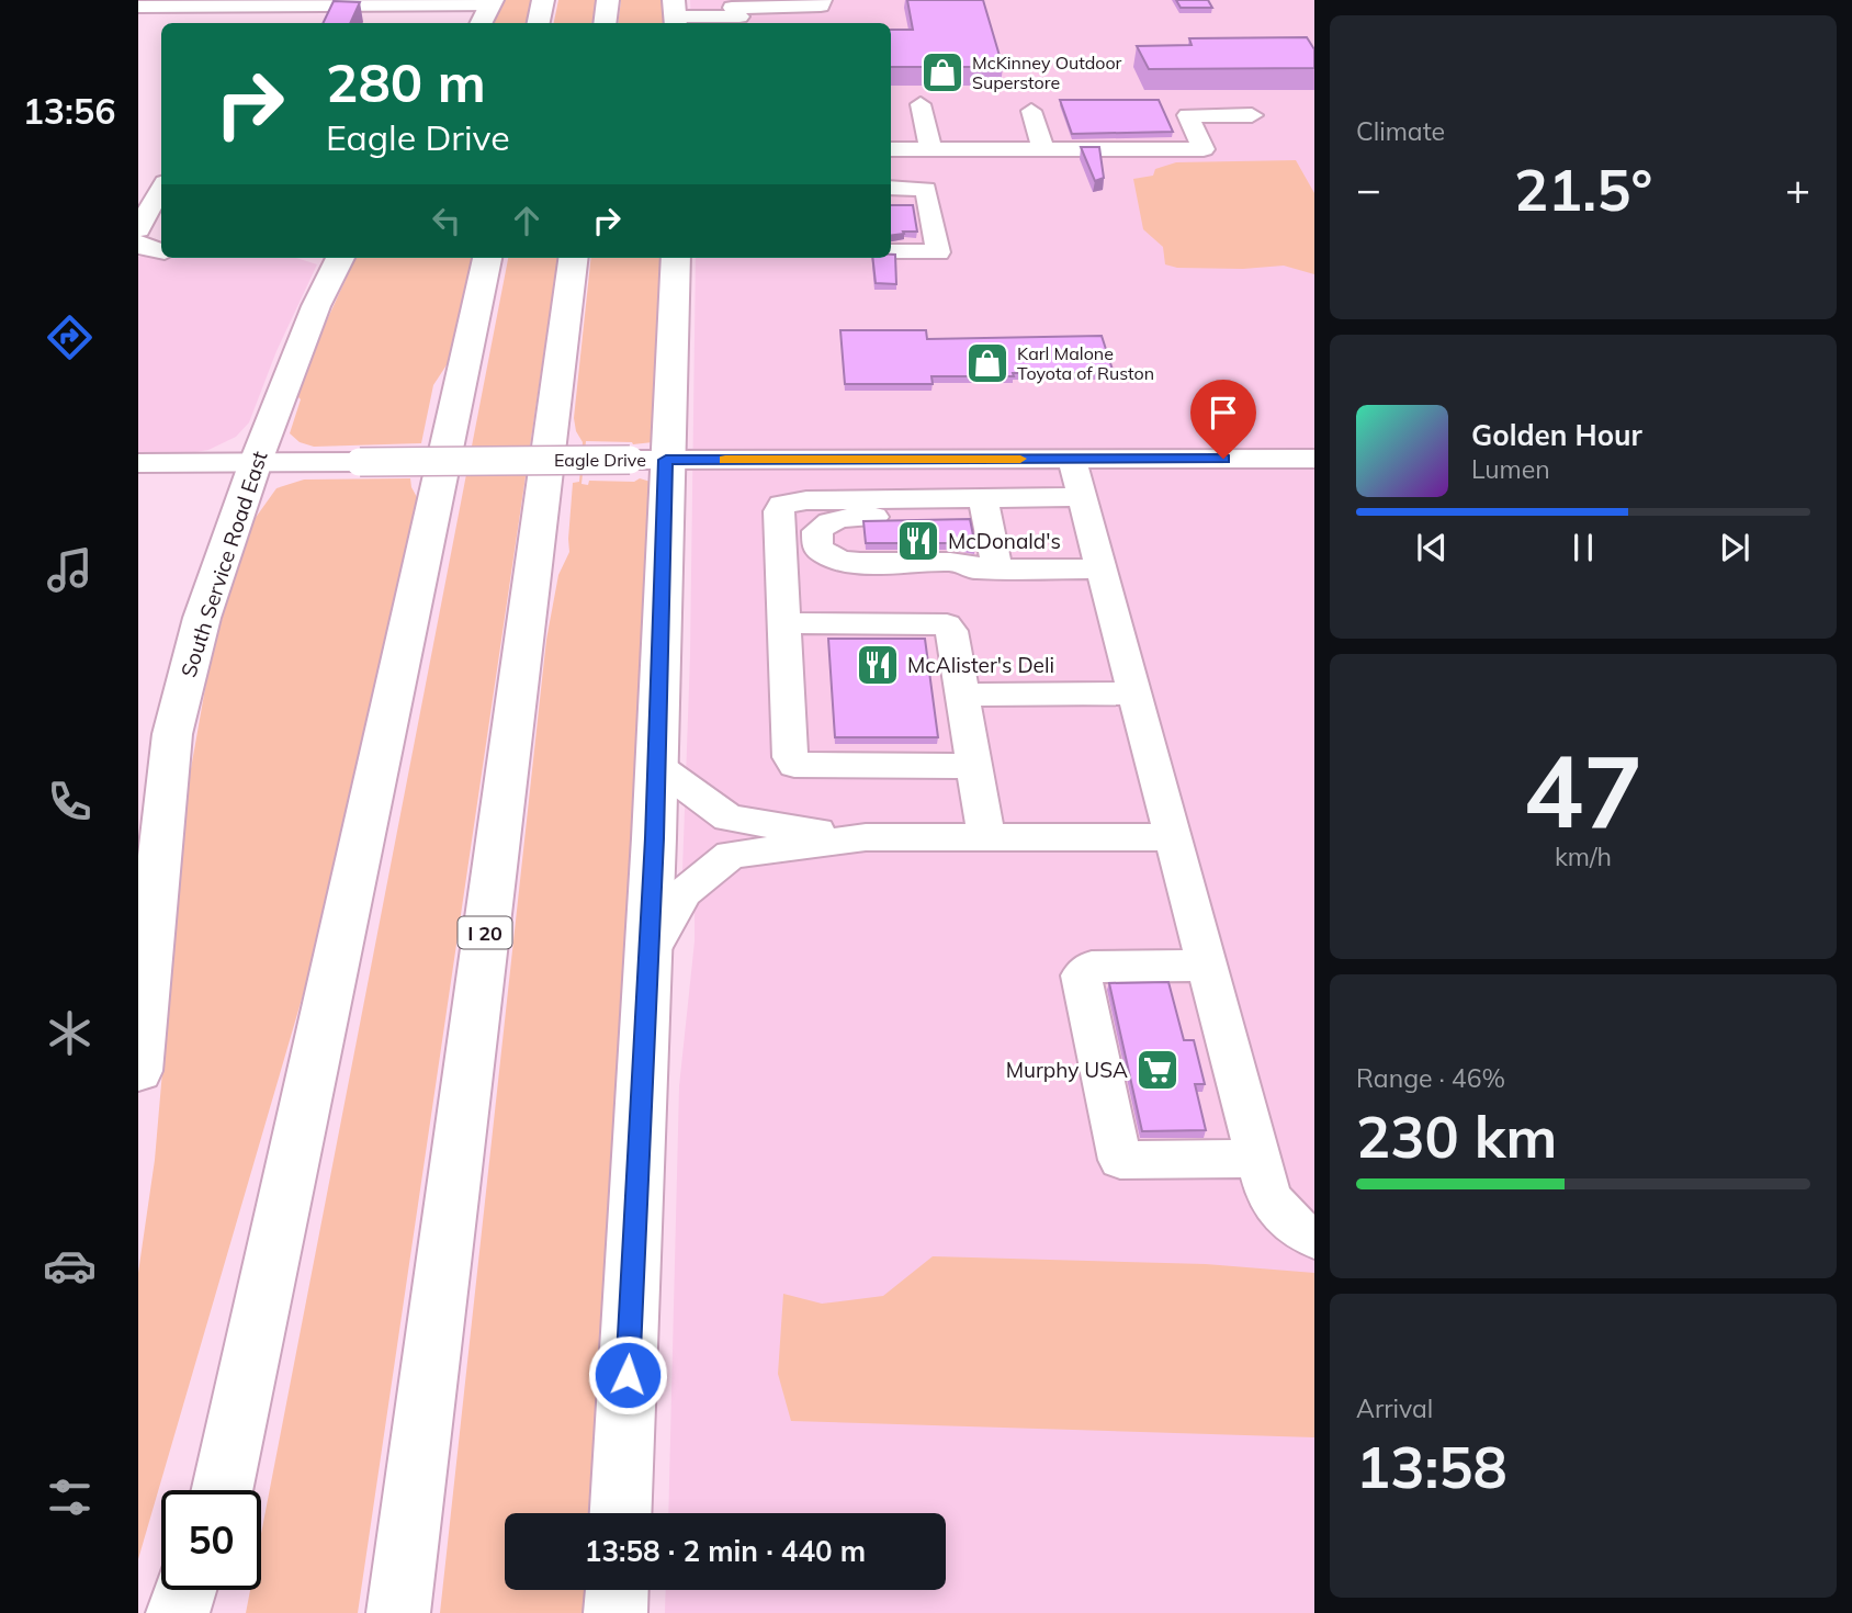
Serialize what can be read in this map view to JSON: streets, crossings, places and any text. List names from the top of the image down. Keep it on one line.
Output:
{"streets":{"main road":["South Service Road East","I 20"],"street":["Eagle Drive"]},"crossings":[["Eagle Drive","South Service Road East"]],"places":{"shop":["McKinney Outdoor Superstore","Karl Malone Toyota of Ruston"],"restaurant":["McDonald's","McAlister's Deli"],"supermarket":["Murphy USA"]},"page":{"tabs":"13:56","tile":["Climate",["47","km/h"],["Range · 46%","230 km"],["Arrival","13:58"]],"turn":["280 m","Eagle Drive"],"heat":["−","21.5°","+"],"song":["Golden Hour","Lumen"],"limit":"50","trip":"13:58 · 2 min · 440 m"}}
